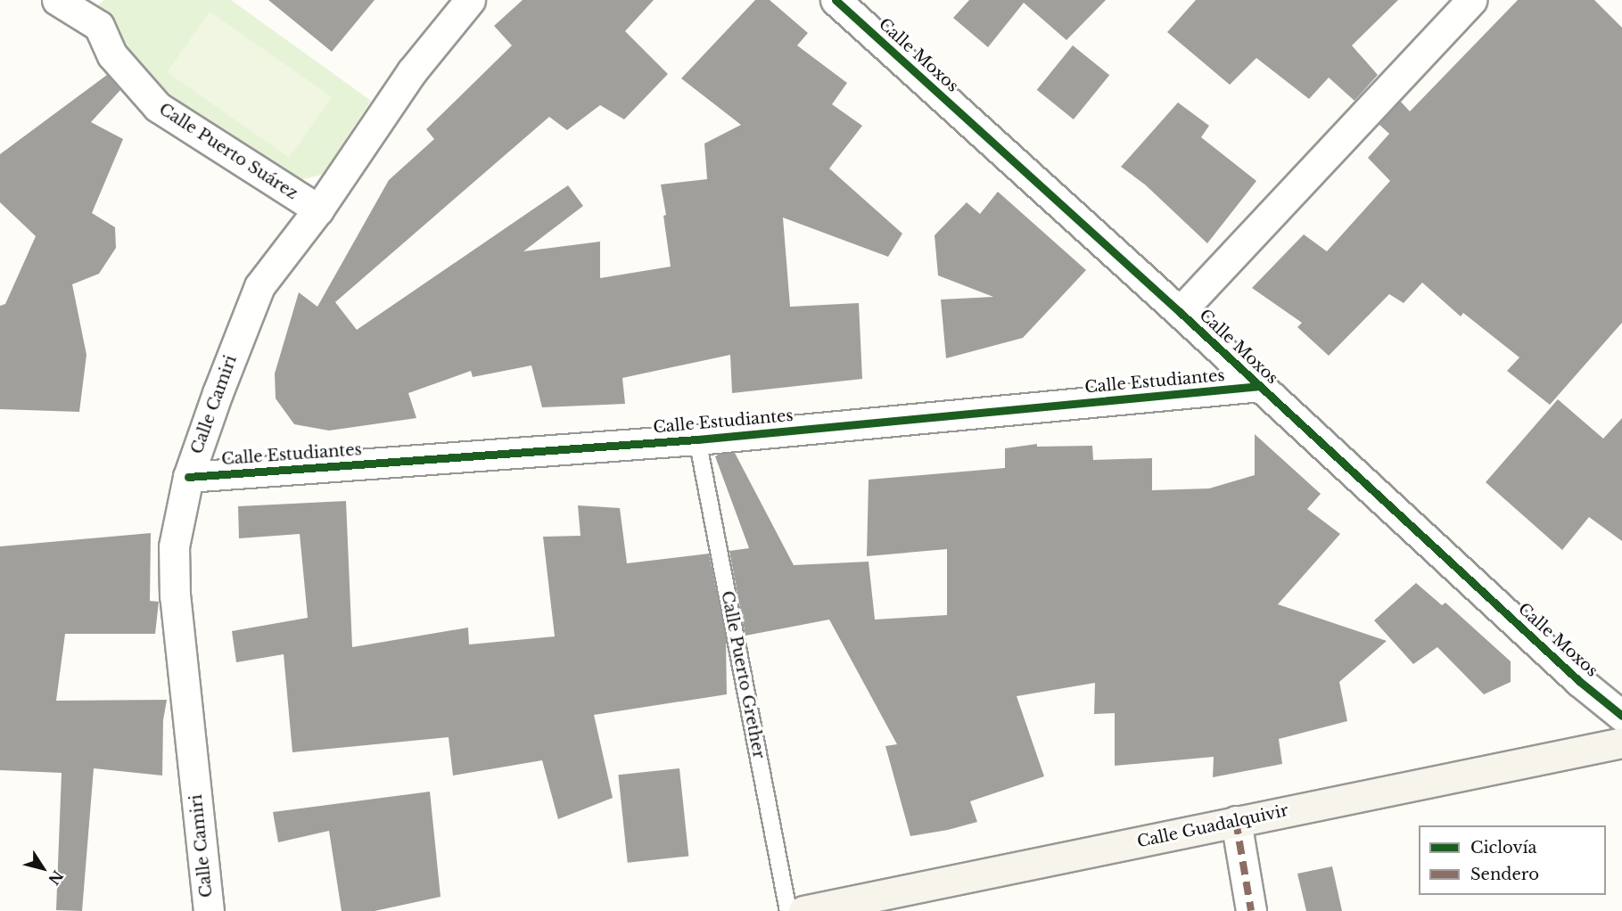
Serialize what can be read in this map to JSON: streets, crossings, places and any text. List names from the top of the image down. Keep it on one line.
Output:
{"streets":{"street":["Calle Moxos","Calle Puerto Suárez","Calle Estudiantes","Calle Camiri","Calle Guadalquivir"],"lane":["Calle Puerto Grether"]},"crossings":[["Calle Moxos","Calle Estudiantes"],["Calle Puerto Suárez","Calle Camiri"],["Calle Estudiantes","Calle Camiri"],["Calle Estudiantes","Calle Puerto Grether"]],"legend":["Ciclovía","Sendero"],"north":"bottom right"}
